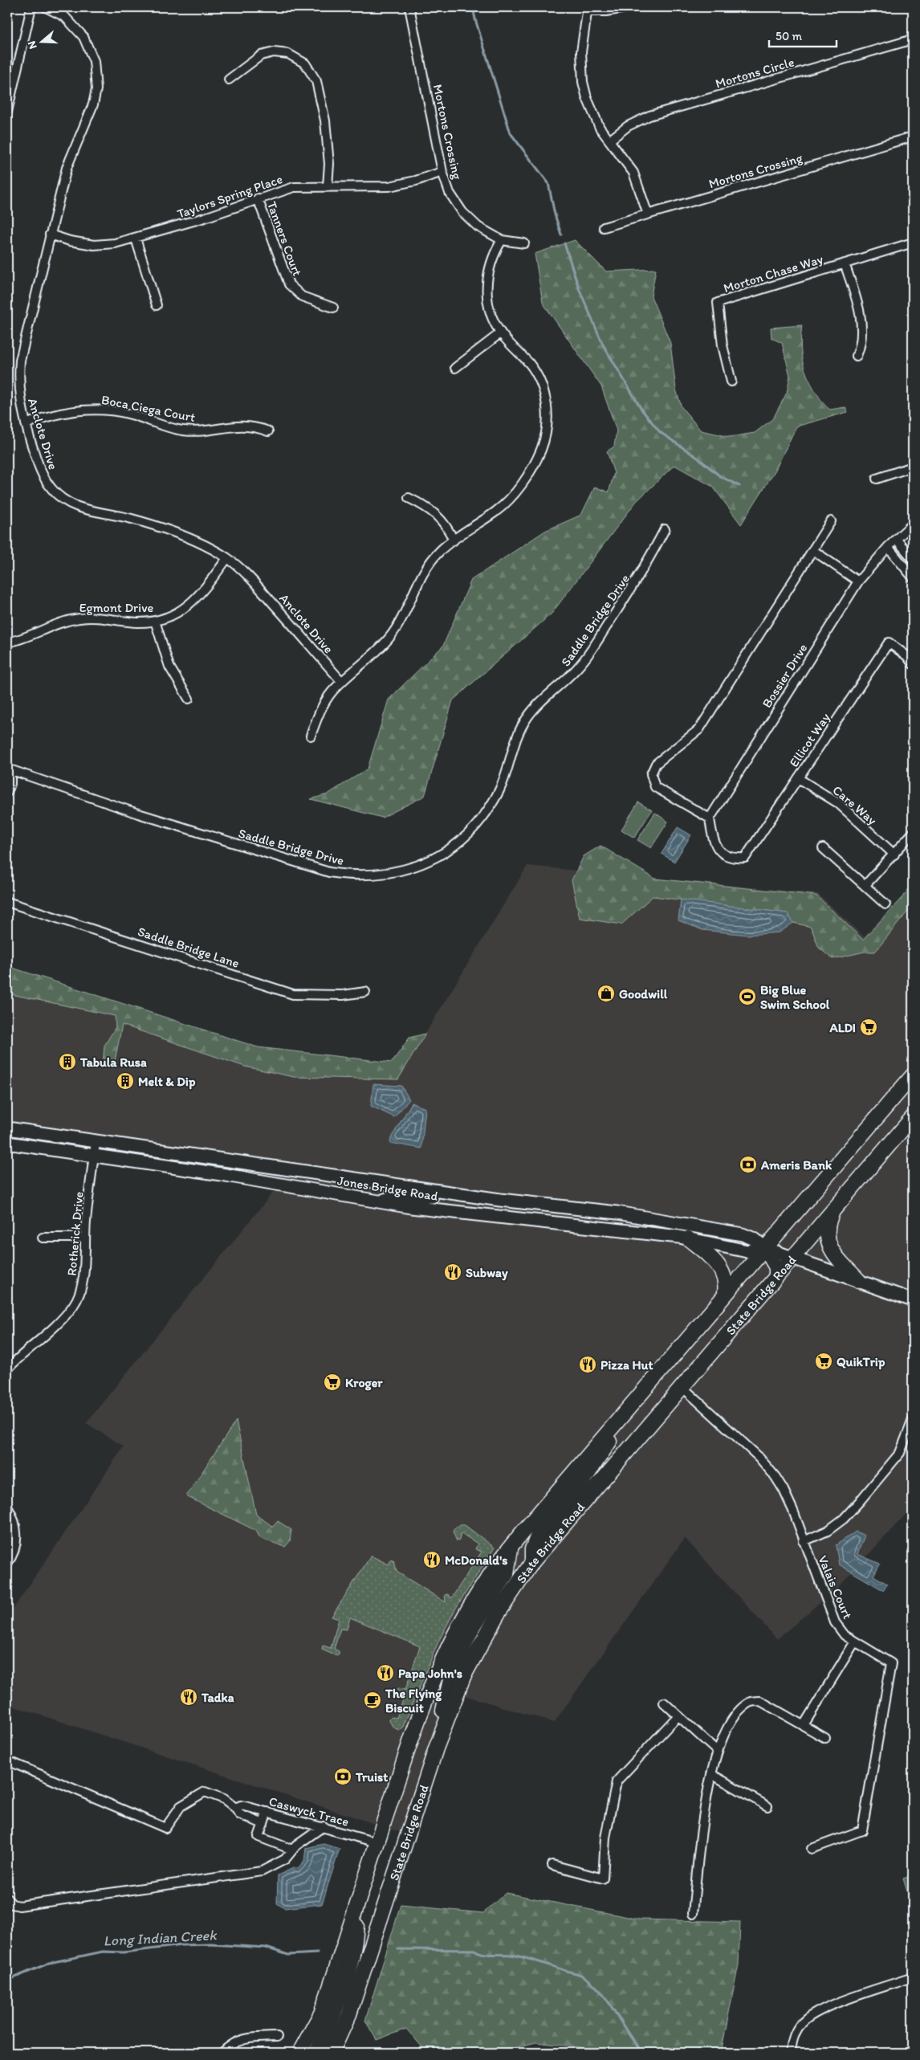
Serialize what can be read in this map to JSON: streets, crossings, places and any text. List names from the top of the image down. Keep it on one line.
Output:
{"streets":{"highway":["State Bridge Road"],"main road":["Jones Bridge Road"],"street":["Mortons Circle","Mortons Crossing","Taylors Spring Place","Tanners Court","Morton Chase Way","Boca Ciega Court","Anclote Drive","Egmont Drive","Saddle Bridge Drive","Bossier Drive","Ellicot Way","Care Way","Saddle Bridge Lane","Rotherick Drive","Valais Court","Caswyck Trace"]},"crossings":[["Mortons Crossing","Taylors Spring Place"],["Taylors Spring Place","Tanners Court"],["Taylors Spring Place","Anclote Drive"],["Boca Ciega Court","Anclote Drive"],["Anclote Drive","Egmont Drive"],["Bossier Drive","Ellicot Way"],["Ellicot Way","Care Way"],["Jones Bridge Road","Rotherick Drive"],["Jones Bridge Road","State Bridge Road"],["State Bridge Road","Valais Court"],["State Bridge Road","Caswyck Trace"]],"water":["Long Indian Creek"],"places":{"shop":["Goodwill"],"sports":["Big Blue Swim School"],"supermarket":["ALDI","QuikTrip","Kroger"],"building":["Tabula Rusa","Melt & Dip"],"bank":["Ameris Bank","Truist"],"restaurant":["Subway","Pizza Hut","McDonald's","Papa John's","Tadka"],"cafe":["The Flying Biscuit"]},"scale_bar":"50 m","north":"left"}
